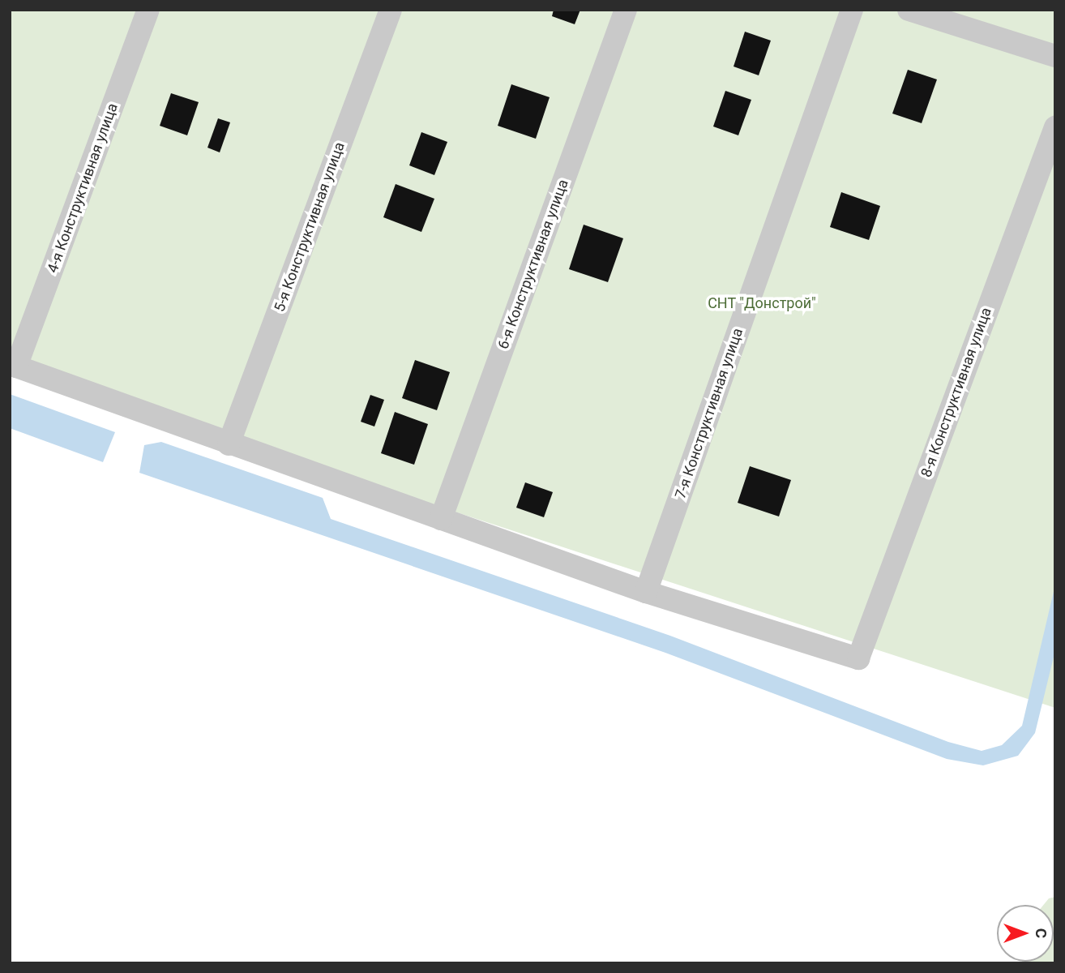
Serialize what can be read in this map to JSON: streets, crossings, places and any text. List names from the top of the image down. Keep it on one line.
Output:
{"streets":{"street":["4-я Конструктивная улица","5-я Конструктивная улица","6-я Конструктивная улица","8-я Конструктивная улица","7-я Конструктивная улица"]},"crossings":[["8-я Конструктивная улица","7-я Конструктивная улица"]],"parks":["СНТ \"Донстрой\""],"north":"right"}
